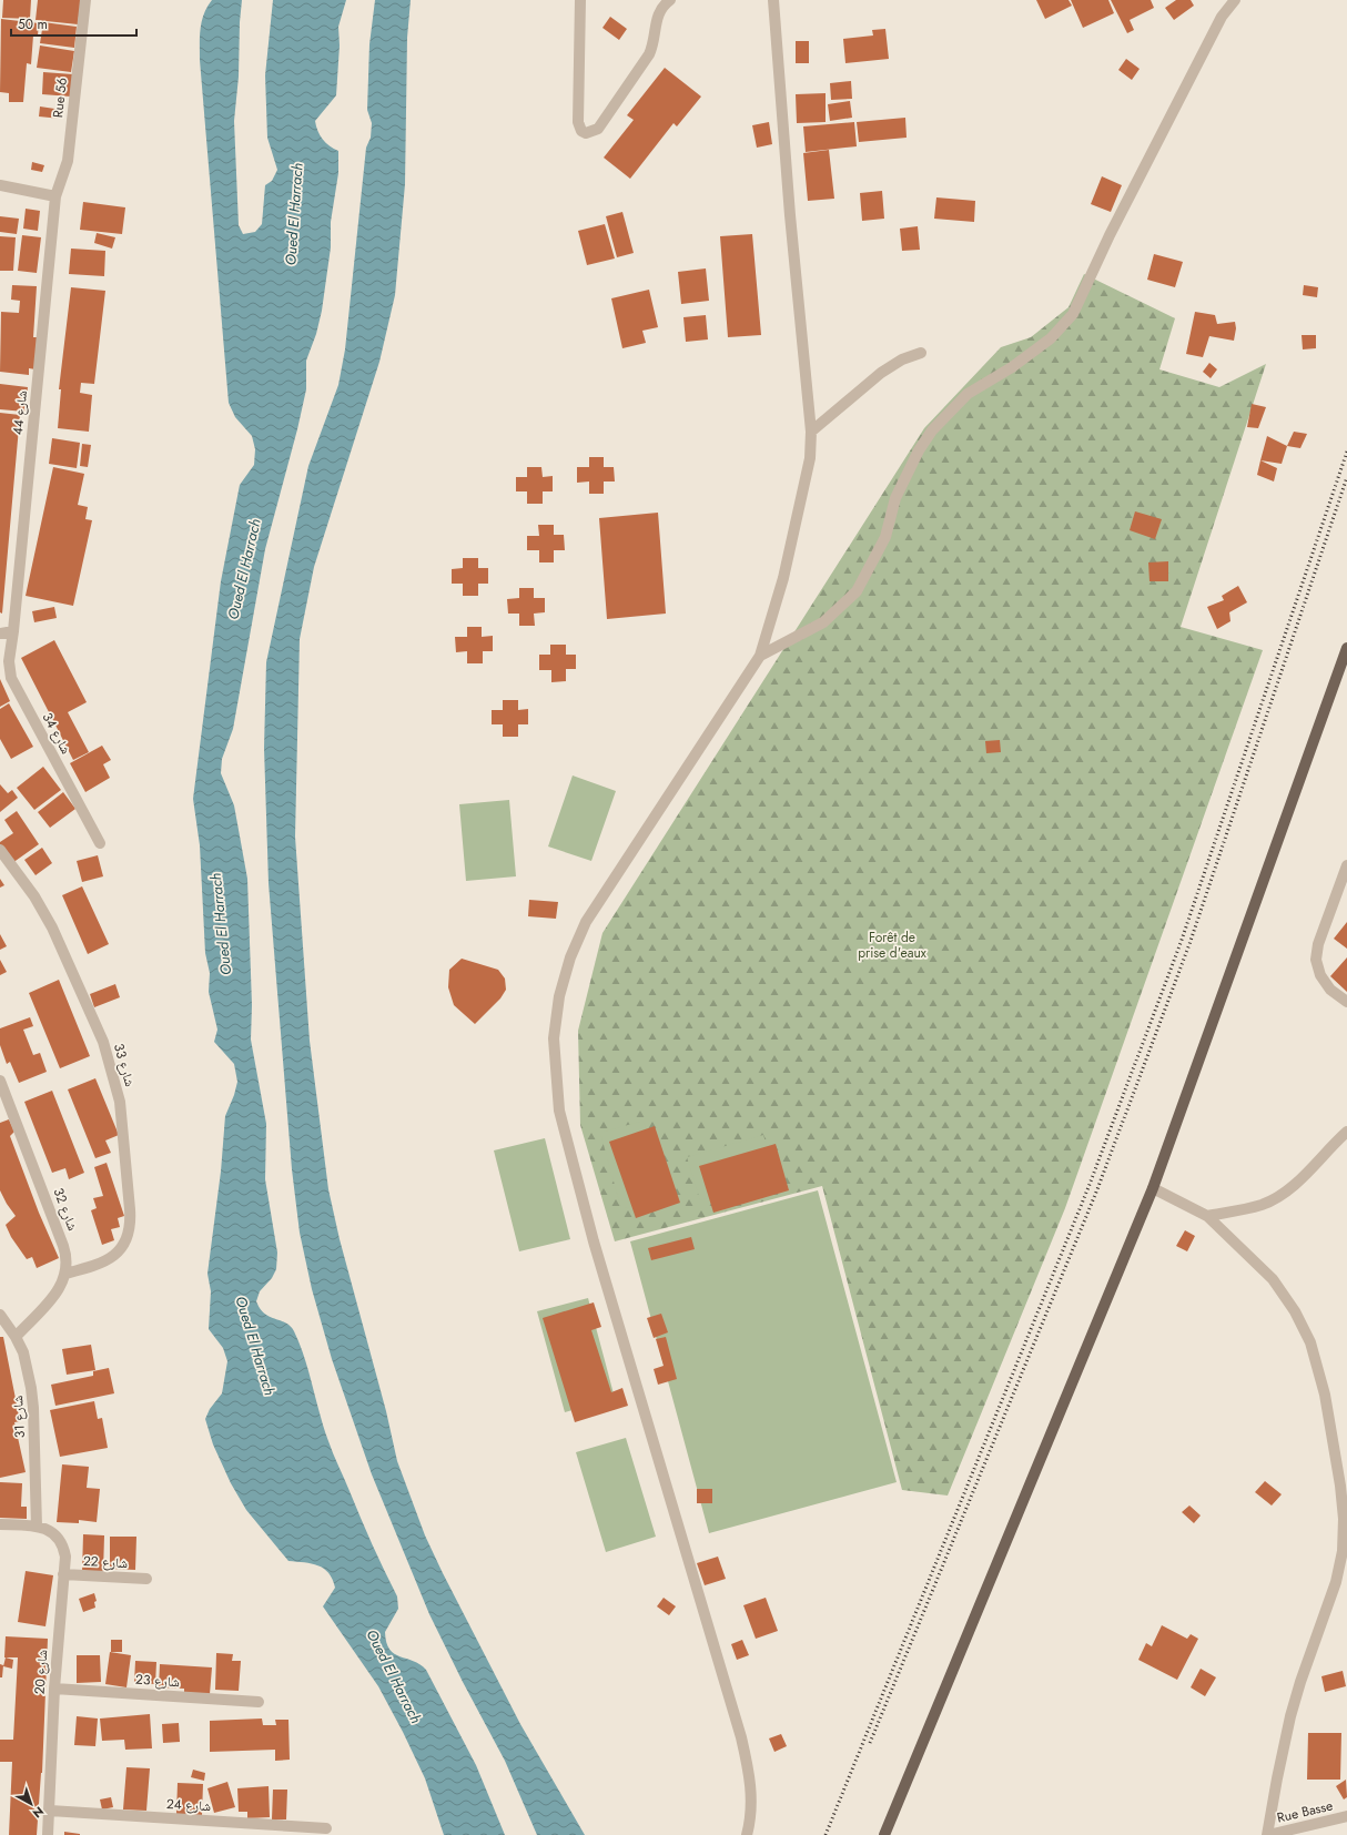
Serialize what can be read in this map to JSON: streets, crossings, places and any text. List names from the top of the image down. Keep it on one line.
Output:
{"streets":{"street":["Rue 56","شارع 44","شارع 34","شارع 33","شارع 32","شارع 31","شارع 22","شارع 20","شارع 23","شارع 24","Rue Basse"]},"crossings":[["Rue 56","شارع 44"],["شارع 44","شارع 34"],["شارع 33","شارع 32"],["شارع 32","شارع 31"],["شارع 31","شارع 20"],["شارع 22","شارع 20"],["شارع 20","شارع 23"],["شارع 20","شارع 24"]],"water":["Oued El Harrach"],"parks":["Forêt de prise d'eaux"],"scale_bar":"50 m","north":"bottom right"}
